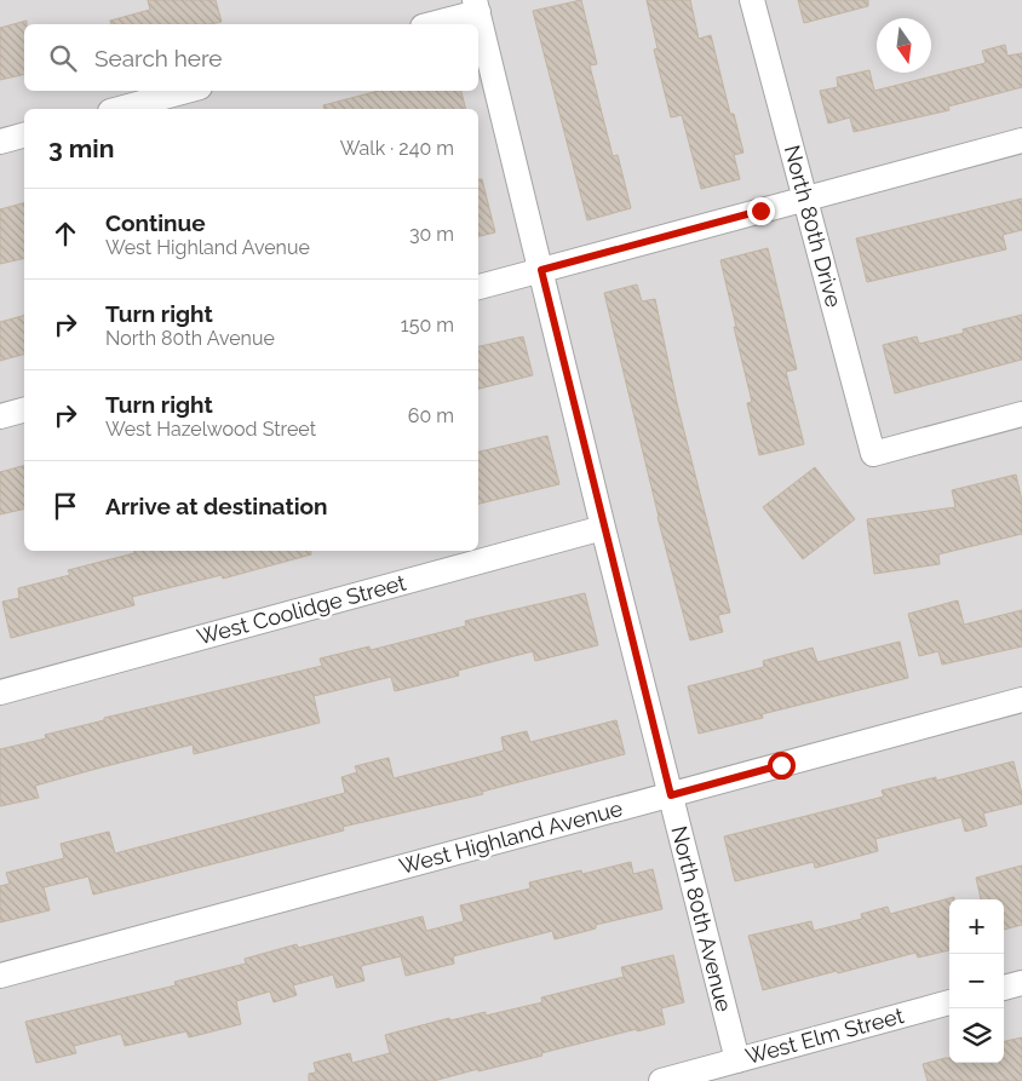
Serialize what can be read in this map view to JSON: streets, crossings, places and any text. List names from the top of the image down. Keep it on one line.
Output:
{"streets":{"street":["North 80th Drive","West Coolidge Street","West Highland Avenue","North 80th Avenue","West Elm Street"]},"crossings":[["West Coolidge Street","North 80th Avenue"],["West Highland Avenue","North 80th Avenue"],["North 80th Avenue","West Elm Street"]],"north":"bottom","page":{"search":"Search here","heading":["3 min","Walk · 240 m"],"list":[["Continue","West Highland Avenue","30 m"],["Turn right","North 80th Avenue","150 m"],["Turn right","West Hazelwood Street","60 m"],"Arrive at destination"],"map_buttons":["+","−"]}}
